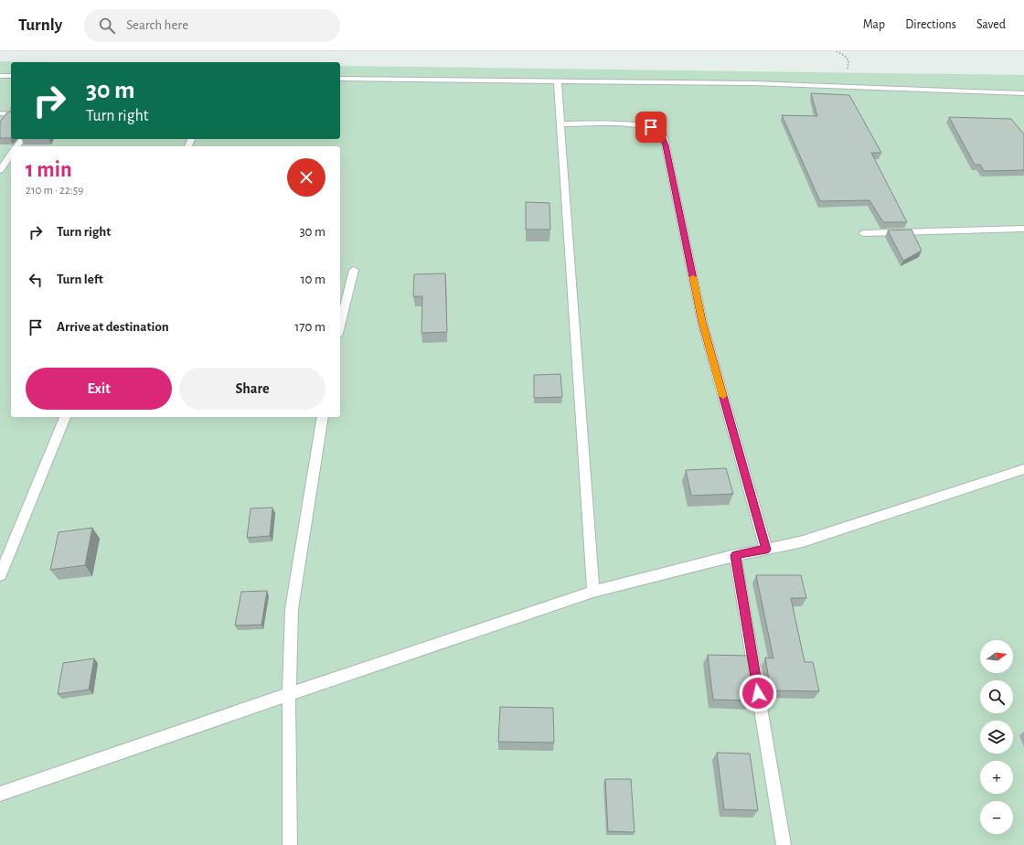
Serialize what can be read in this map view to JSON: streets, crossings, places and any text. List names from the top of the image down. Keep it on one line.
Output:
{"north":"right","page":{"header":"Turnly","search":"Search here","nav":["Map","Directions","Saved"],"turn":["30 m","Turn right"],"heading":["1 min","210 m · 22:59"],"list":[{"name":"Turn right","value":"30 m"},{"name":"Turn left","value":"10 m"},{"name":"Arrive at destination","value":"170 m"}],"buttons":["Exit","Share"],"map_buttons":["+","−"]}}
